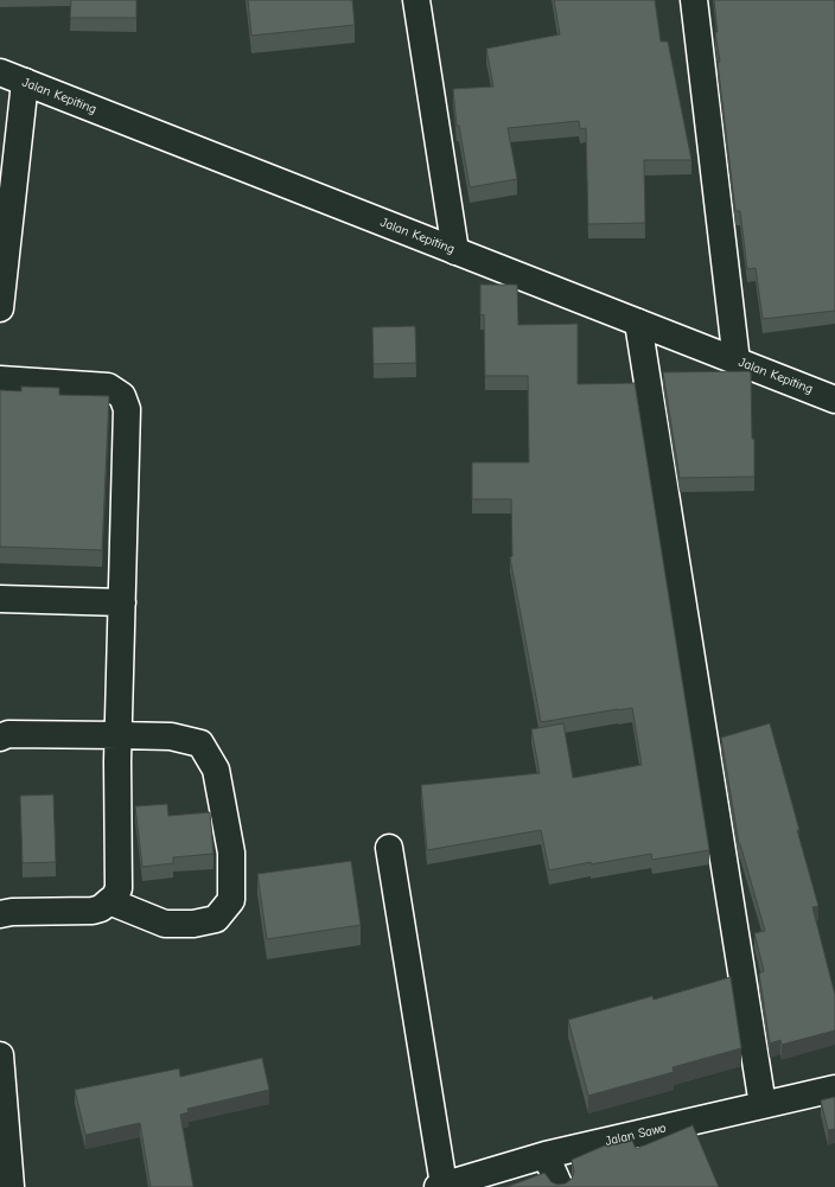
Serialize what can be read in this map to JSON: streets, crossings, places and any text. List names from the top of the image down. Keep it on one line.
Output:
{"streets":{"street":["Jalan Kepiting","Jalan Sawo"]}}
